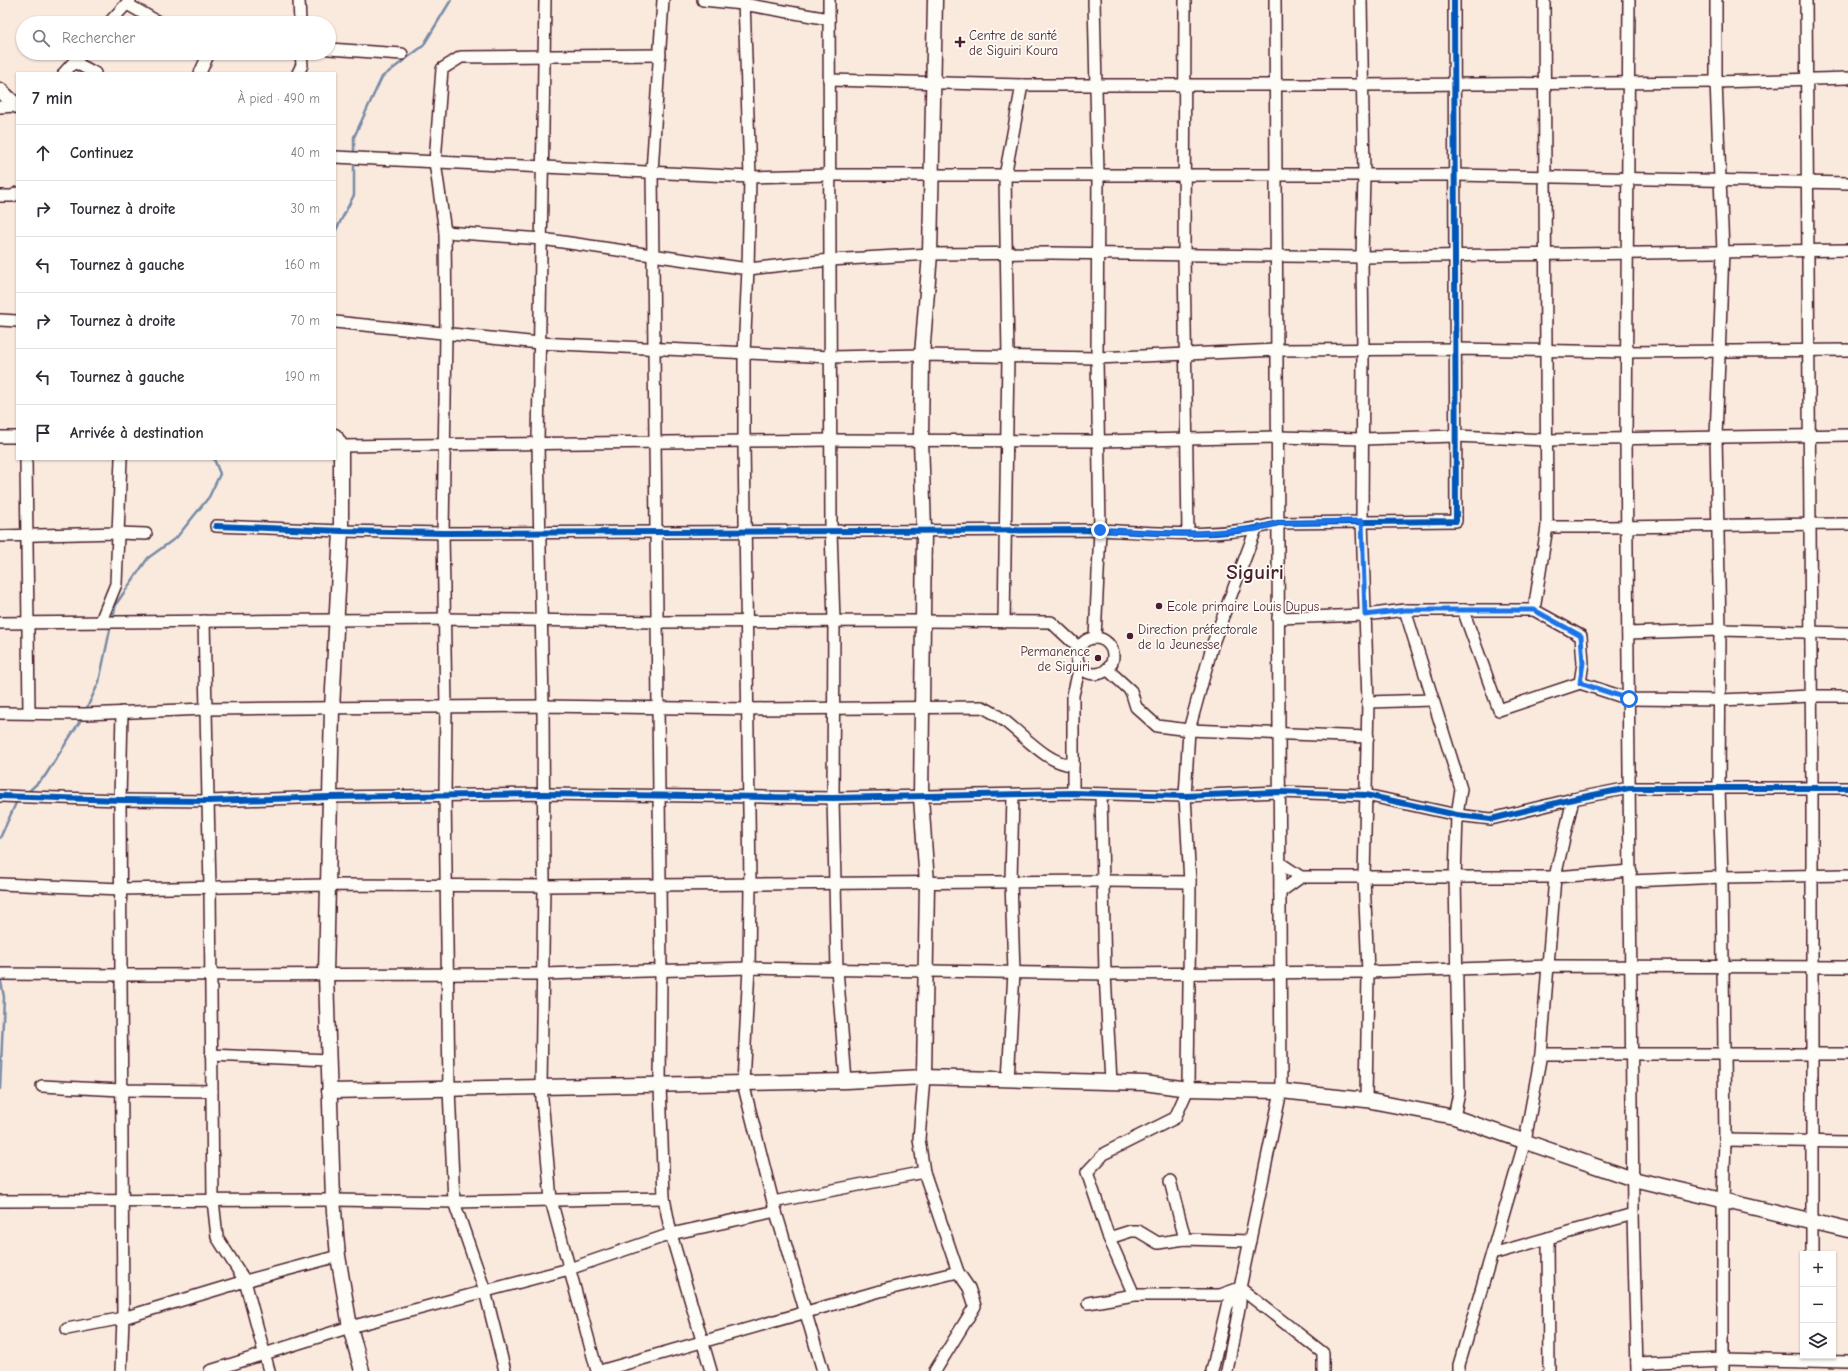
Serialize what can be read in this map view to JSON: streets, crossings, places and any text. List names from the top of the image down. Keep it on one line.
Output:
{"districts":["Siguiri"],"places":{"health":["Centre de santé de Siguiri Koura"],"other":["Ecole primaire Louis Dupus","Direction préfectorale de la Jeunesse","Permanence de Siguiri"]},"page":{"search":"Rechercher","heading":["7 min","À pied · 490 m"],"list":[["Continuez","40 m"],["Tournez à droite","30 m"],["Tournez à gauche","160 m"],["Tournez à droite","70 m"],["Tournez à gauche","190 m"],"Arrivée à destination"],"map_buttons":["+","−"]}}
